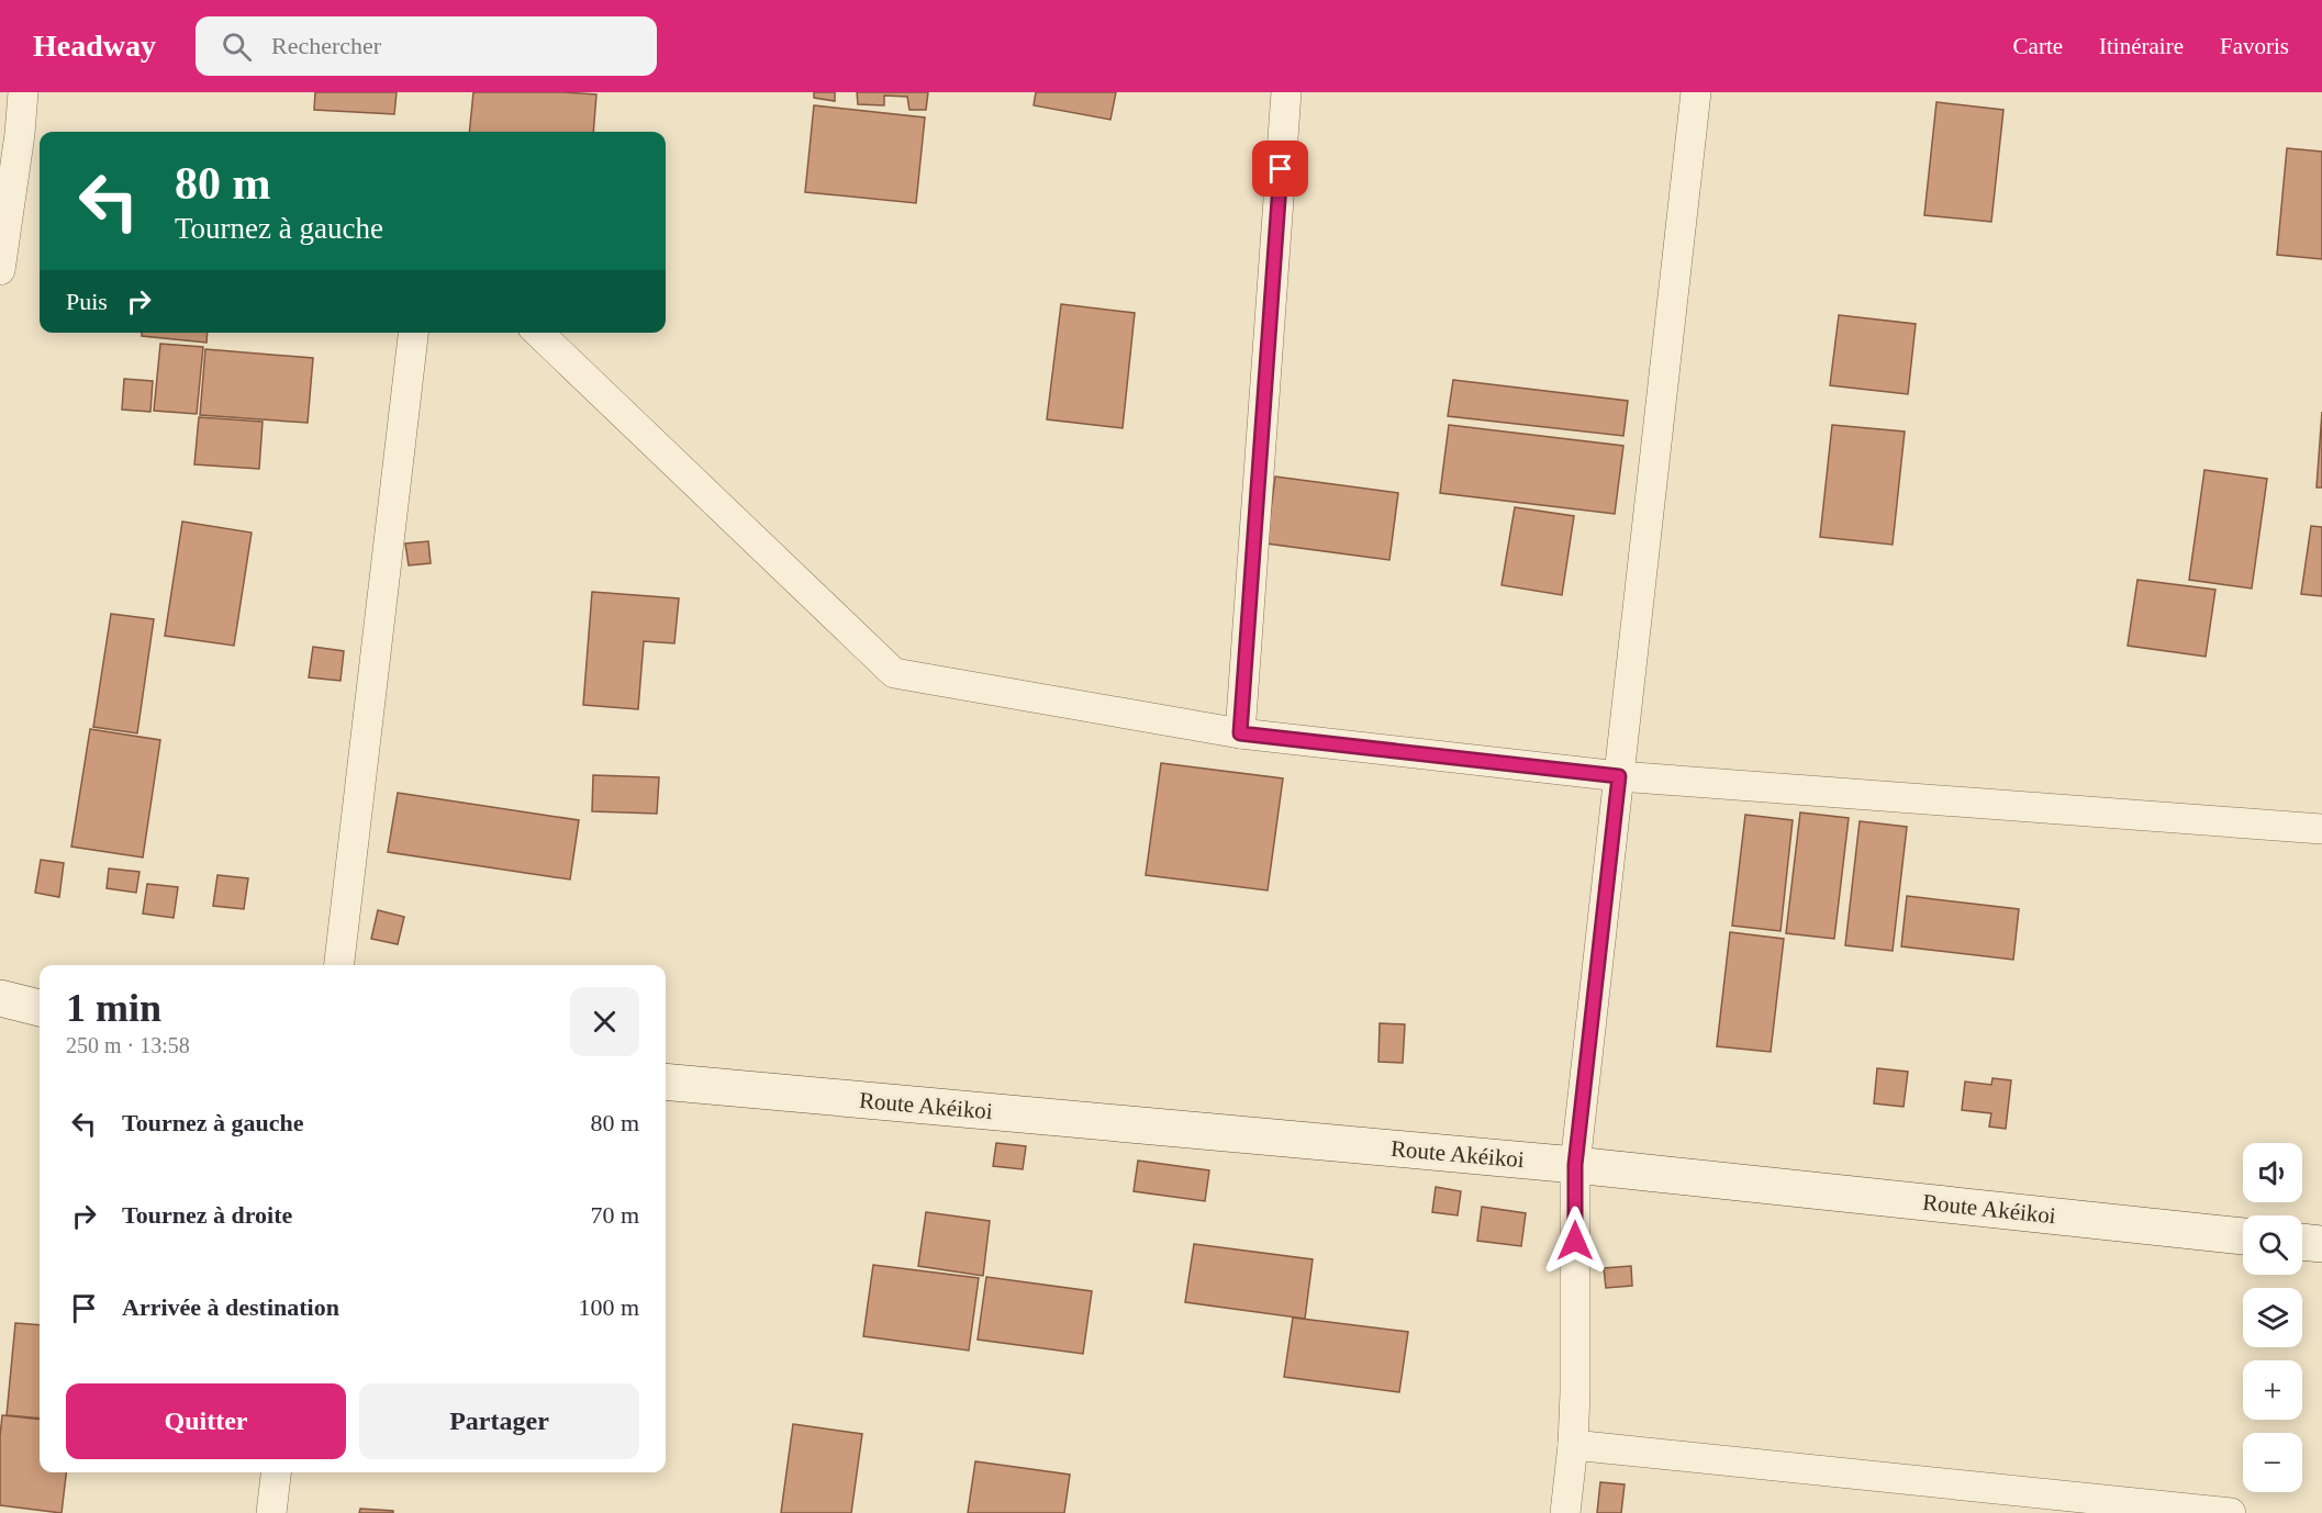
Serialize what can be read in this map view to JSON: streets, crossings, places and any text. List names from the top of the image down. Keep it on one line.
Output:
{"streets":{"street":["Route Akéikoi"]},"page":{"header":"Headway","search":"Rechercher","nav":["Carte","Itinéraire","Favoris"],"turn":["80 m","Tournez à gauche"],"then":"Puis","heading":["1 min","250 m · 13:58"],"list":[{"name":"Tournez à gauche","value":"80 m"},{"name":"Tournez à droite","value":"70 m"},{"name":"Arrivée à destination","value":"100 m"}],"map_buttons":["+","−"],"buttons":["Quitter","Partager"]}}
